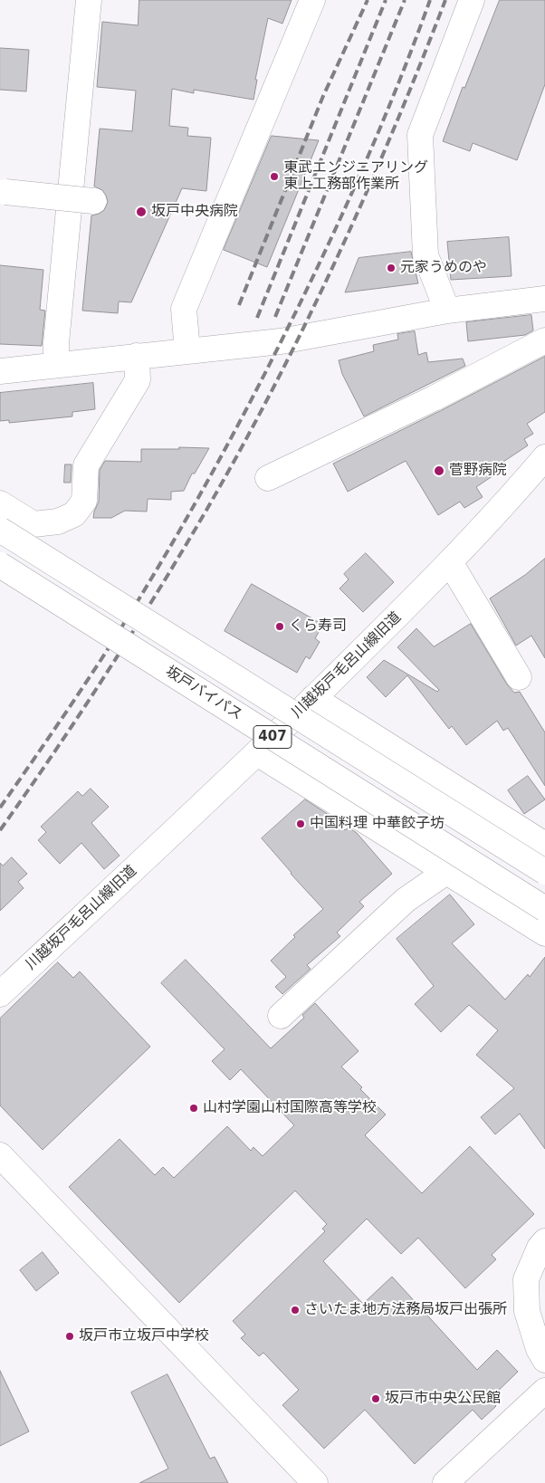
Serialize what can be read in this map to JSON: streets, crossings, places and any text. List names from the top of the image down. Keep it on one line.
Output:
{"streets":{"main road":["川越坂戸毛呂山線旧道","坂戸バイパス","407"]},"places":["東武エンジニアリング 東上工務部作業所","坂戸中央病院","元家うめのや","菅野病院","くら寿司","中国料理 中華餃子坊","山村学園山村国際高等学校","さいたま地方法務局坂戸出張所","坂戸市立坂戸中学校","坂戸市中央公民館"]}
